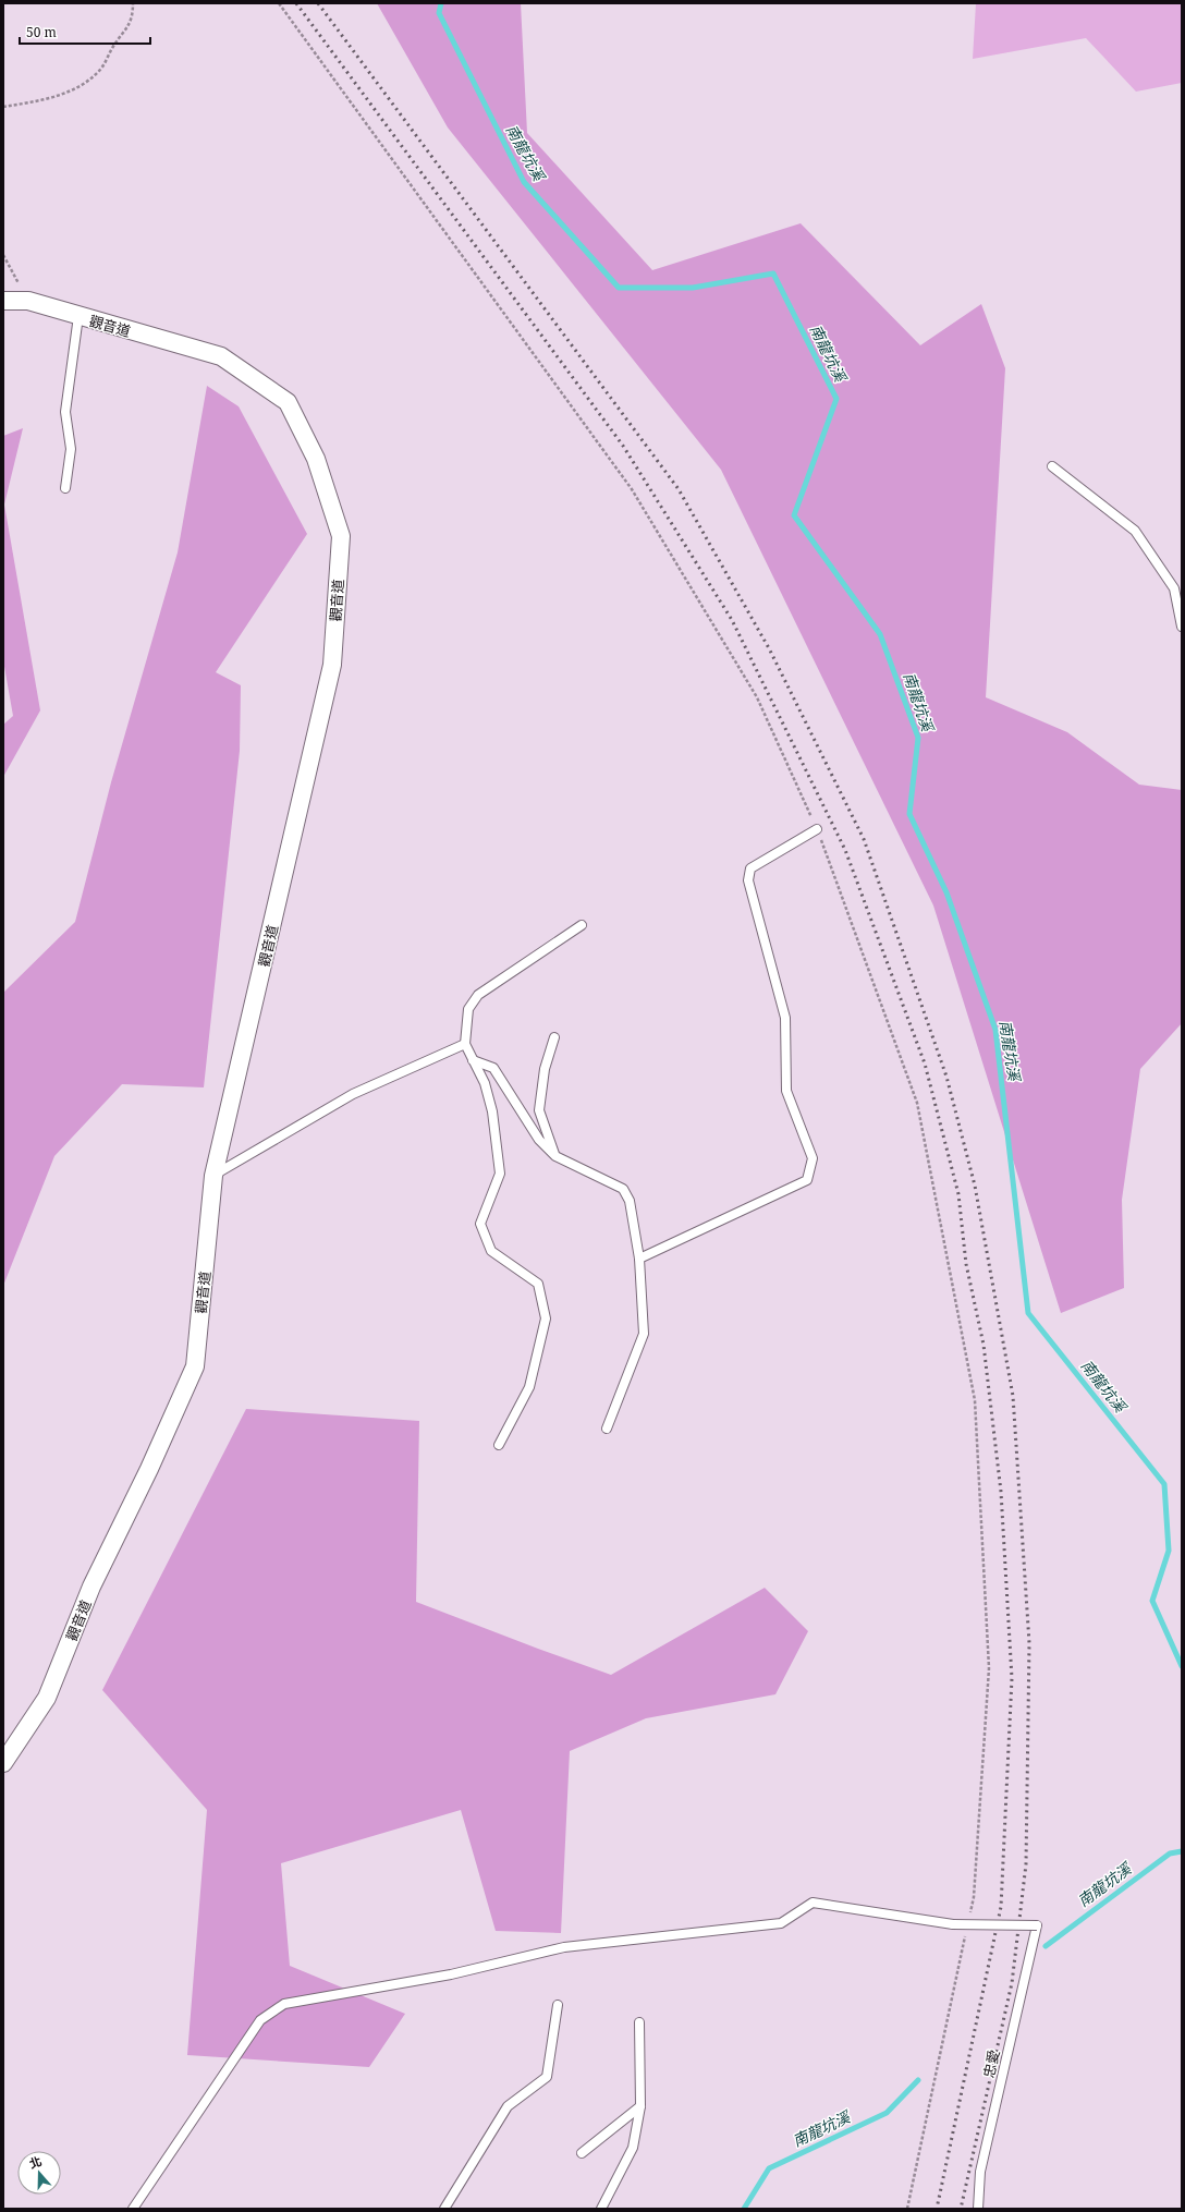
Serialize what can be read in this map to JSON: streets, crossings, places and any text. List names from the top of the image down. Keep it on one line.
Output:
{"streets":{"street":["觀音道"],"lane":["忠愛"]},"water":["南龍坑溪"],"scale_bar":"50 m","north":"top"}
